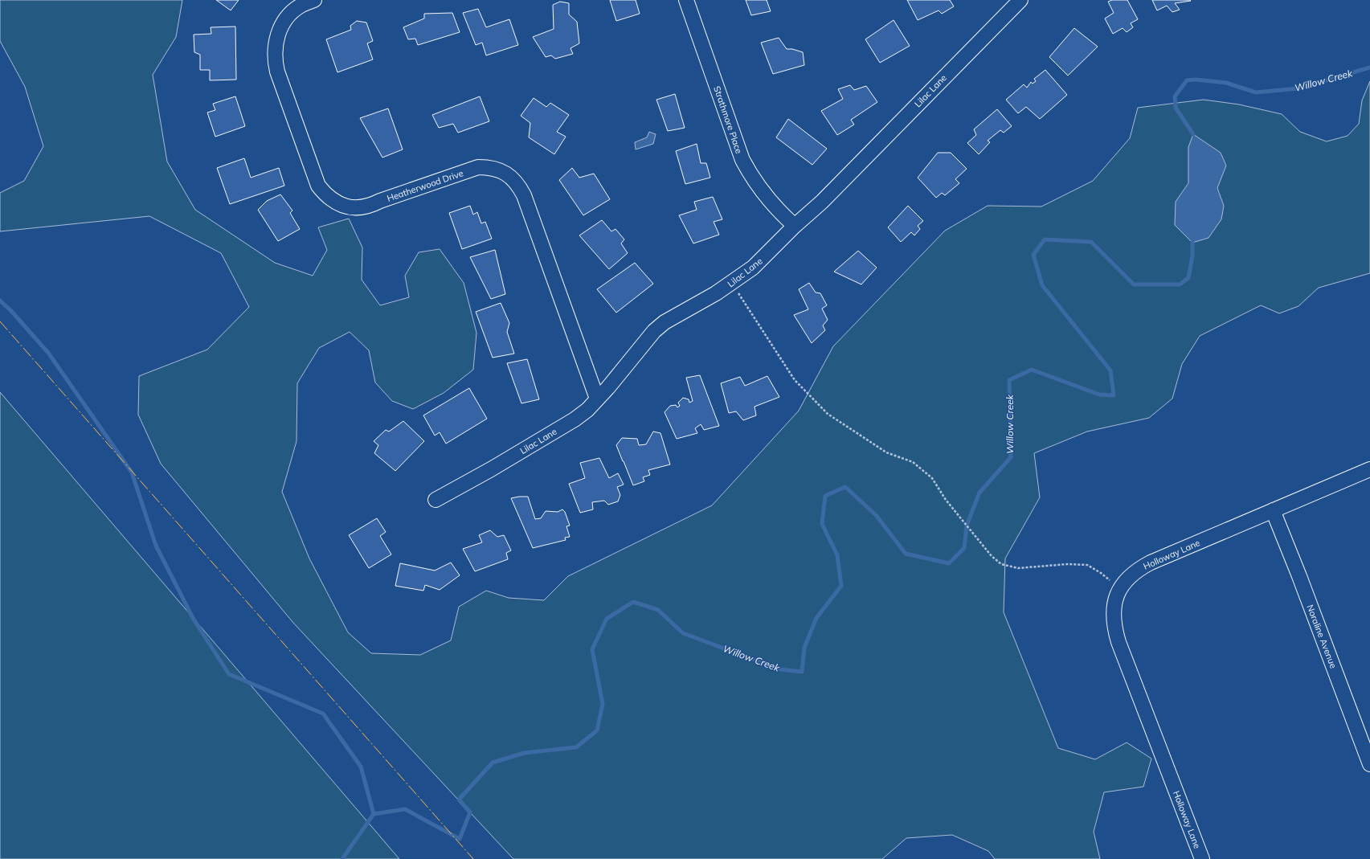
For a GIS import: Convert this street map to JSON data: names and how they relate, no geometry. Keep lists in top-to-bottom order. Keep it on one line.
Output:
{"streets":{"street":["Lilac Lane","Strathmore Place","Heatherwood Drive","Holloway Lane","Noraline Avenue"]},"crossings":[["Lilac Lane","Strathmore Place"],["Lilac Lane","Heatherwood Drive"],["Holloway Lane","Noraline Avenue"]],"water":["Willow Creek"]}
